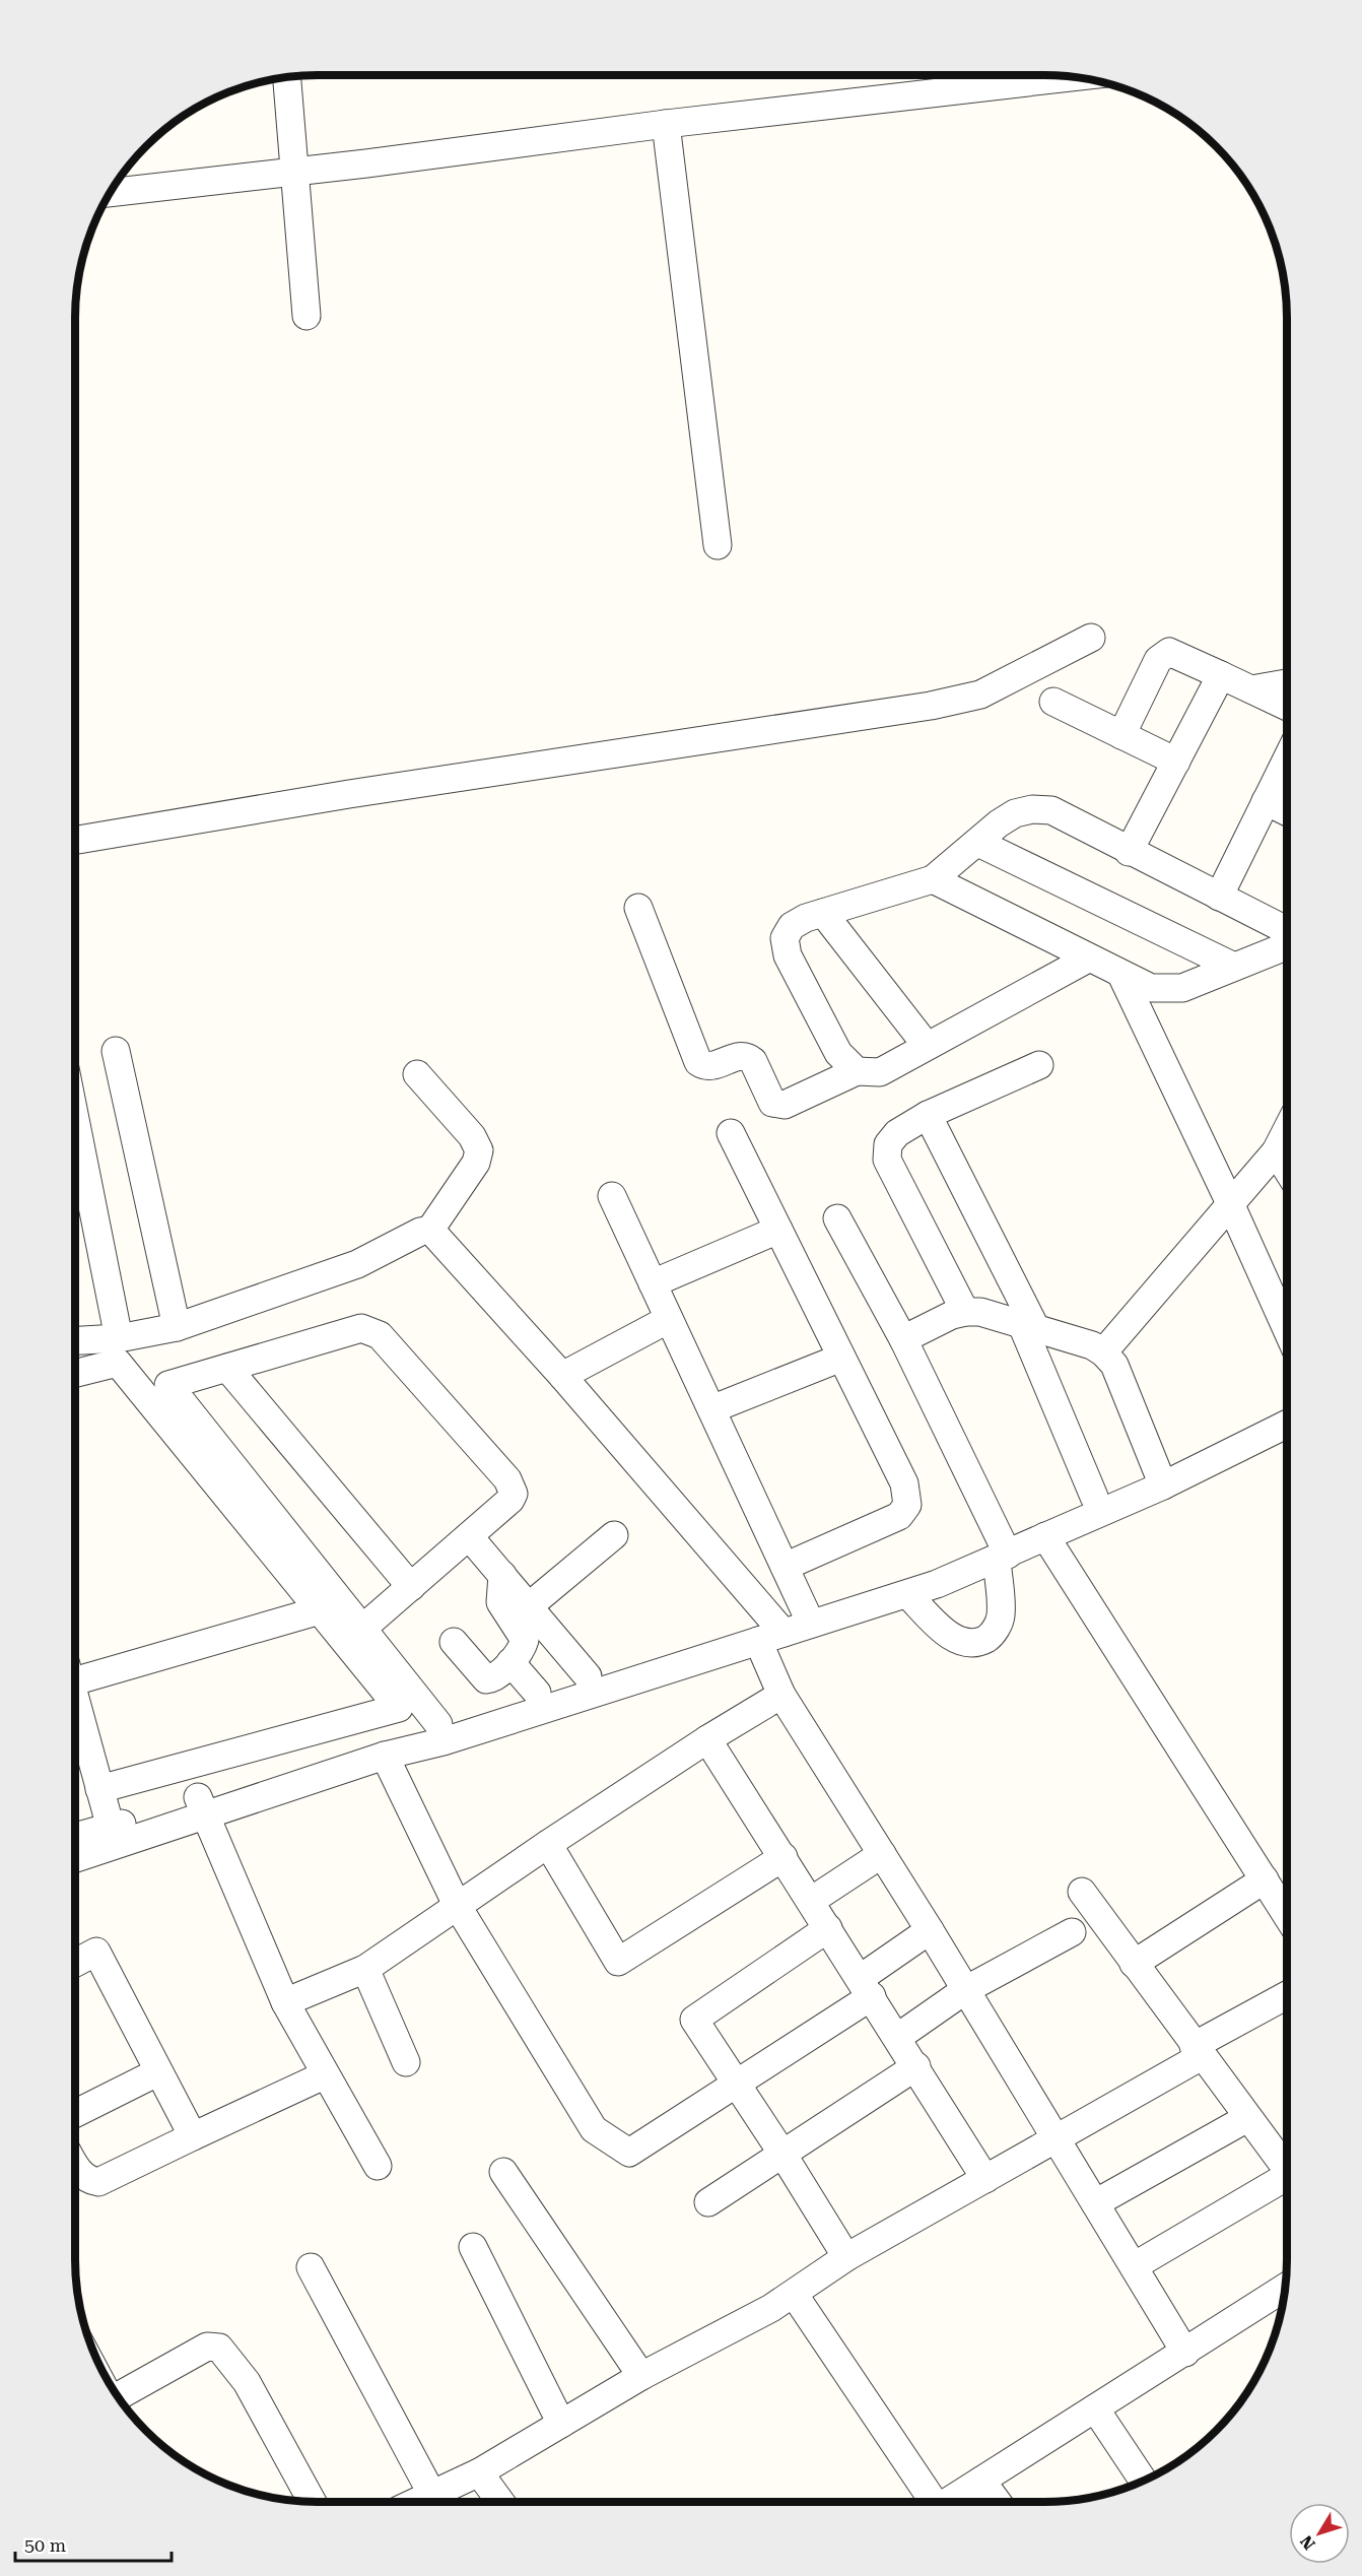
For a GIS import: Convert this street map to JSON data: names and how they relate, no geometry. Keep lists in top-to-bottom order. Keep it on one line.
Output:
{"scale_bar":"50 m","north":"bottom left"}
